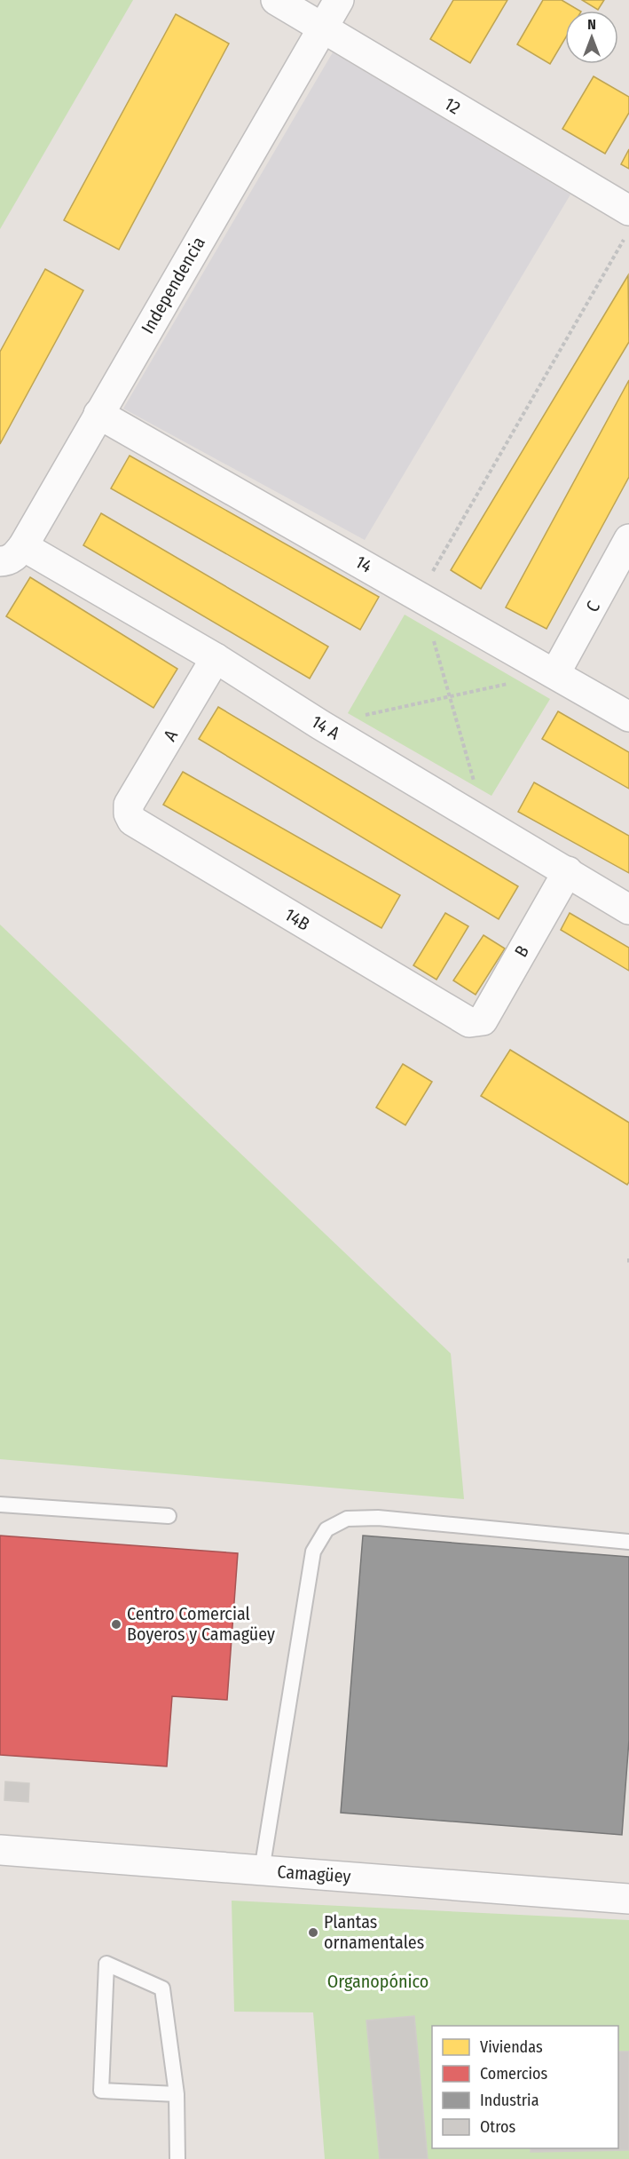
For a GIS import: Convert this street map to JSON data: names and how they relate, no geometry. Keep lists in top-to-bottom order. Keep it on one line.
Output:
{"streets":{"street":["12","Independencia","14","C","14 A","A","14B","B","Camagüey"]},"crossings":[["12","Independencia"],["Independencia","14"],["Independencia","14 A"],["14","C"],["14 A","A"],["14 A","B"],["A","14B"],["14B","B"]],"parks":["Organopónico"],"places":["Centro Comercial Boyeros y Camagüey","Plantas ornamentales"],"legend":["Viviendas","Comercios","Industria","Otros"],"north":"top"}
